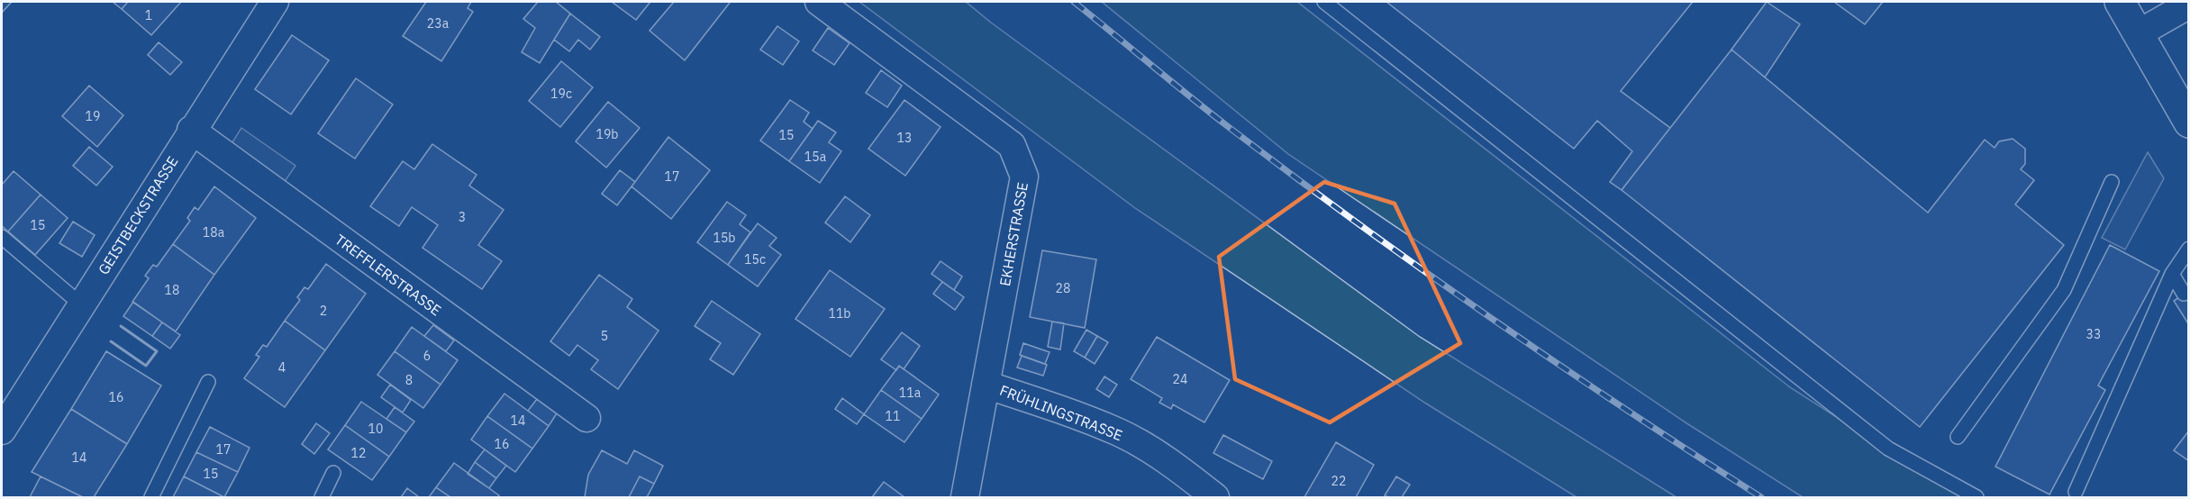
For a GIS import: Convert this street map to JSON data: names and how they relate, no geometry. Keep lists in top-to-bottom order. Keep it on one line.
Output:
{"streets":{"street":["GEISTBECKSTRASSE","EKHERSTRASSE","TREFFLERSTRASSE","FRÜHLINGSTRASSE"]},"crossings":[["GEISTBECKSTRASSE","TREFFLERSTRASSE"],["EKHERSTRASSE","FRÜHLINGSTRASSE"]],"house_numbers":["1","23a","19c","19","19b","15","13","15a","17","3","15","18a","15b","15c","28","18","2","11b","33","5","6","4","24","8","11a","16","11","14","10","16","17","12","14","15","22"]}
